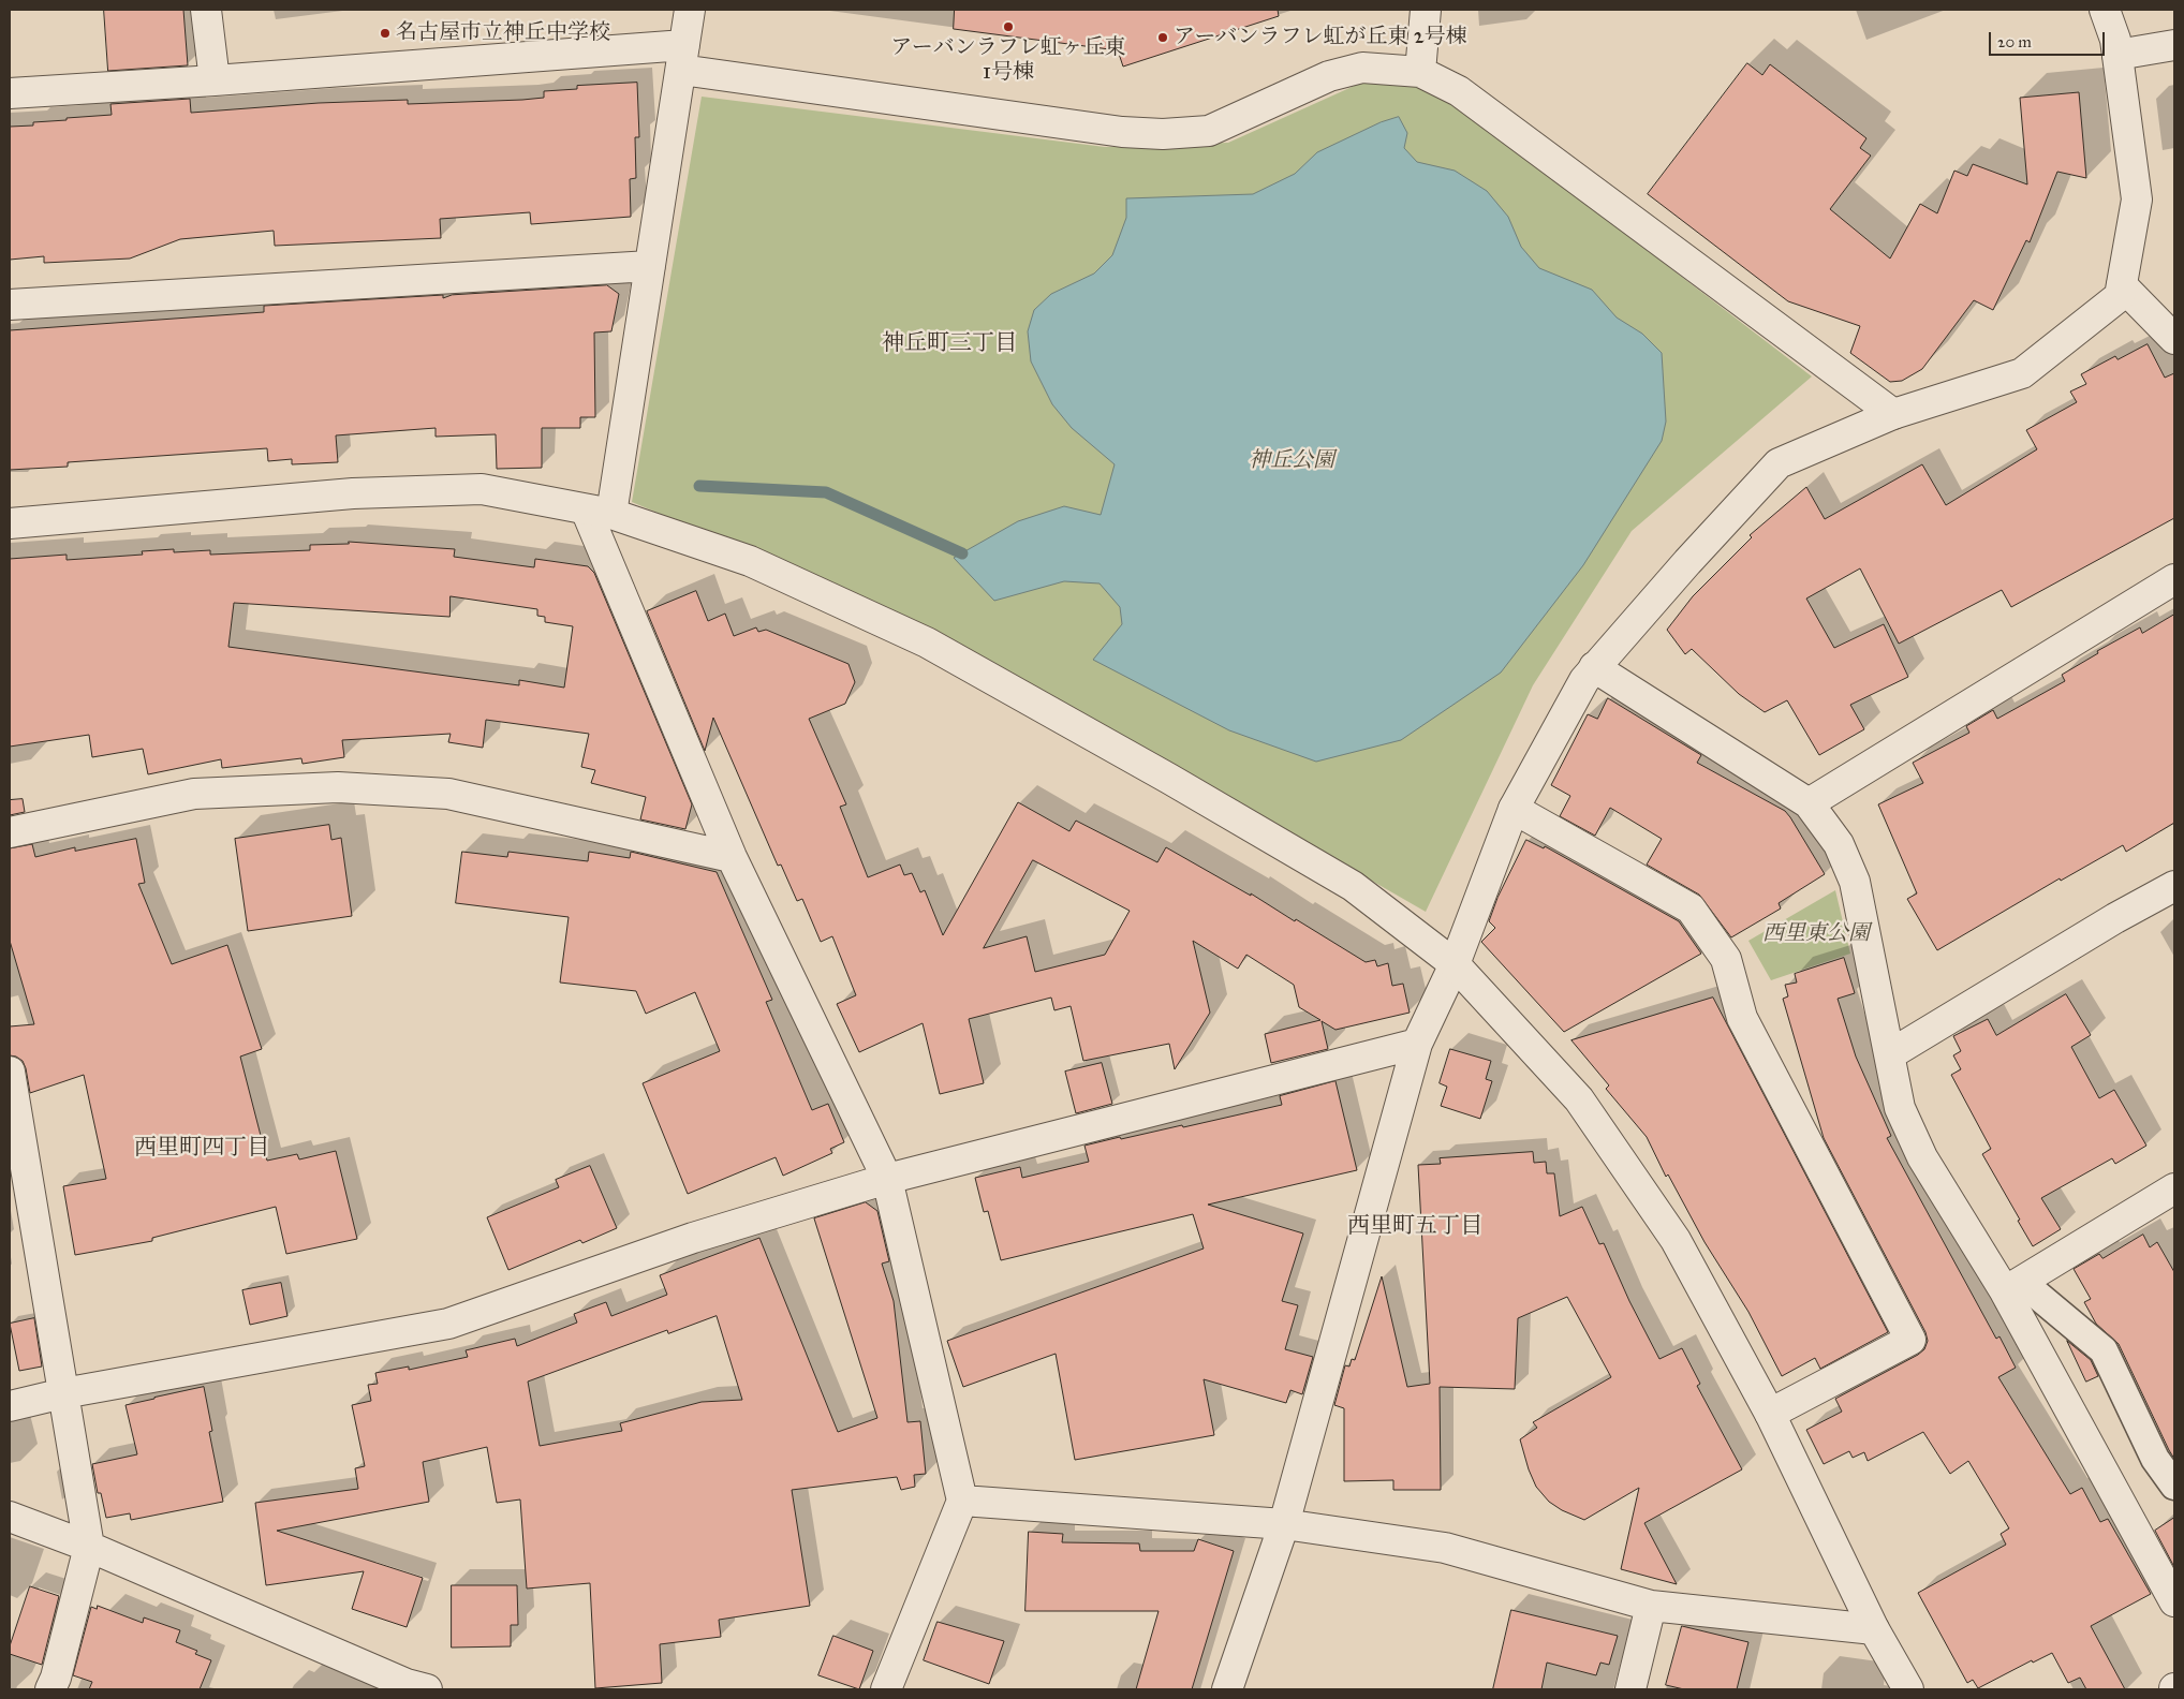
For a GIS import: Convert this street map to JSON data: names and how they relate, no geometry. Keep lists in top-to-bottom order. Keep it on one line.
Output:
{"districts":["神丘町三丁目","西里町四丁目","西里町五丁目"],"parks":["神丘公園","西里東公園"],"places":["アーバンラフレ虹ヶ丘東 1号棟","名古屋市立神丘中学校","アーバンラフレ虹が丘東 2号棟"],"scale_bar":"20 m"}
